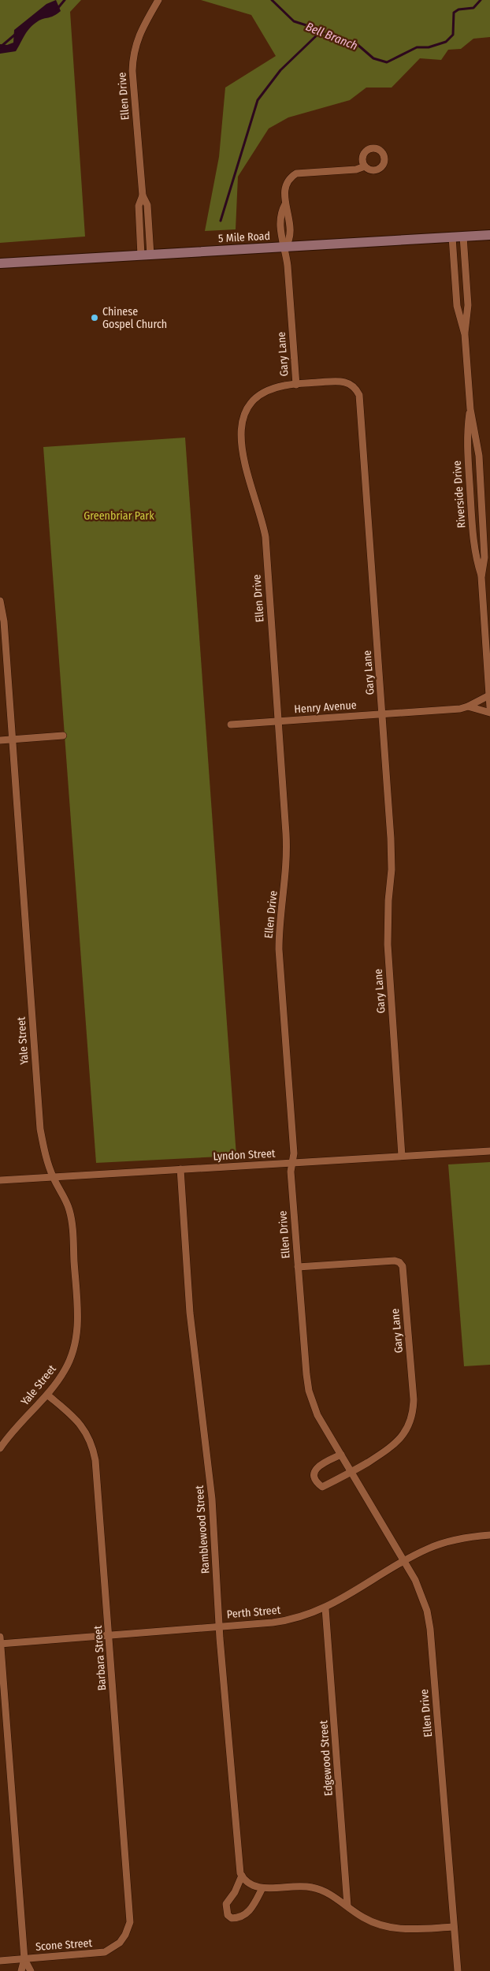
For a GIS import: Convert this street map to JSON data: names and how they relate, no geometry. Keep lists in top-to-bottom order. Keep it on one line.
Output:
{"streets":{"main road":["5 Mile Road"],"street":["Ellen Drive","Gary Lane","Riverside Drive","Henry Avenue","Yale Street","Lyndon Street","Ramblewood Street","Perth Street","Barbara Street","Edgewood Street","Scone Street"]},"crossings":[["Ellen Drive","5 Mile Road"],["Ellen Drive","Gary Lane"],["Ellen Drive","Henry Avenue"],["Ellen Drive","Lyndon Street"],["Ellen Drive","Perth Street"],["5 Mile Road","Gary Lane"],["5 Mile Road","Riverside Drive"],["Gary Lane","Henry Avenue"],["Gary Lane","Lyndon Street"],["Riverside Drive","Henry Avenue"],["Yale Street","Lyndon Street"],["Yale Street","Barbara Street"],["Lyndon Street","Ramblewood Street"],["Ramblewood Street","Perth Street"],["Perth Street","Barbara Street"],["Perth Street","Edgewood Street"],["Barbara Street","Scone Street"]],"water":["Bell Branch"],"parks":["Greenbriar Park"],"places":["Chinese Gospel Church"]}
